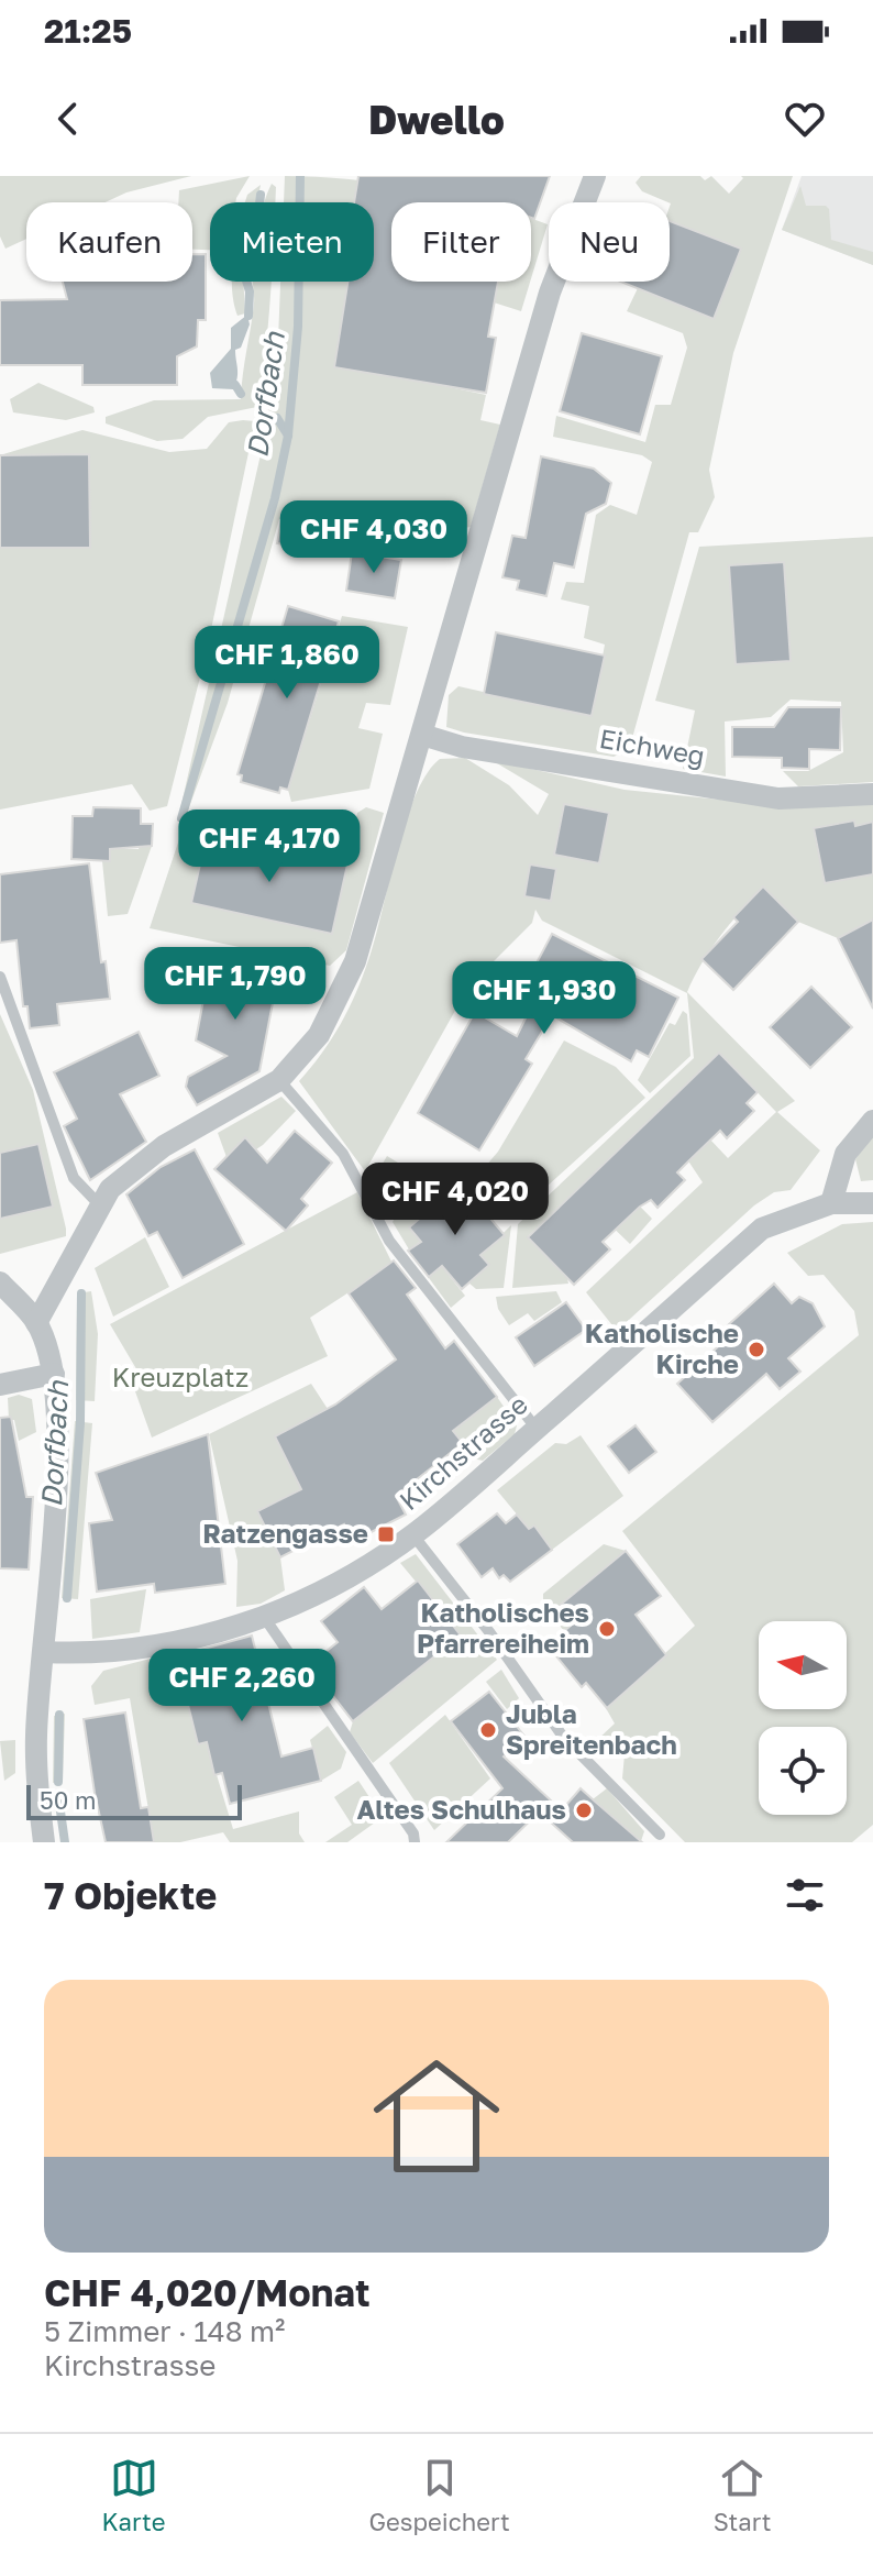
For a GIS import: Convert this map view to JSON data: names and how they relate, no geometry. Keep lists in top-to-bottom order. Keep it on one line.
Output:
{"streets":{"street":["Eichweg","Kirchstrasse"]},"water":["Dorfbach"],"parks":["Kreuzplatz"],"places":{"other":["Katholische Kirche","Katholisches Pfarrereiheim","Jubla Spreitenbach","Altes Schulhaus"],"transit":["Ratzengasse"]},"scale_bar":"50 m","north":"left","page":{"status":"21:25","header":"Dwello","chip":["Kaufen","Mieten","Filter","Neu"],"price":["CHF 4,030","CHF 1,860","CHF 4,170","CHF 1,790","CHF 1,930","CHF 4,020","CHF 2,260"],"scale":"50 m","heading":"7 Objekte","list":[{"name":"CHF 4,020/Monat","note":"5 Zimmer · 148 m² · Kirchstrasse"}],"tabs":["Karte","Gespeichert","Start"]}}
